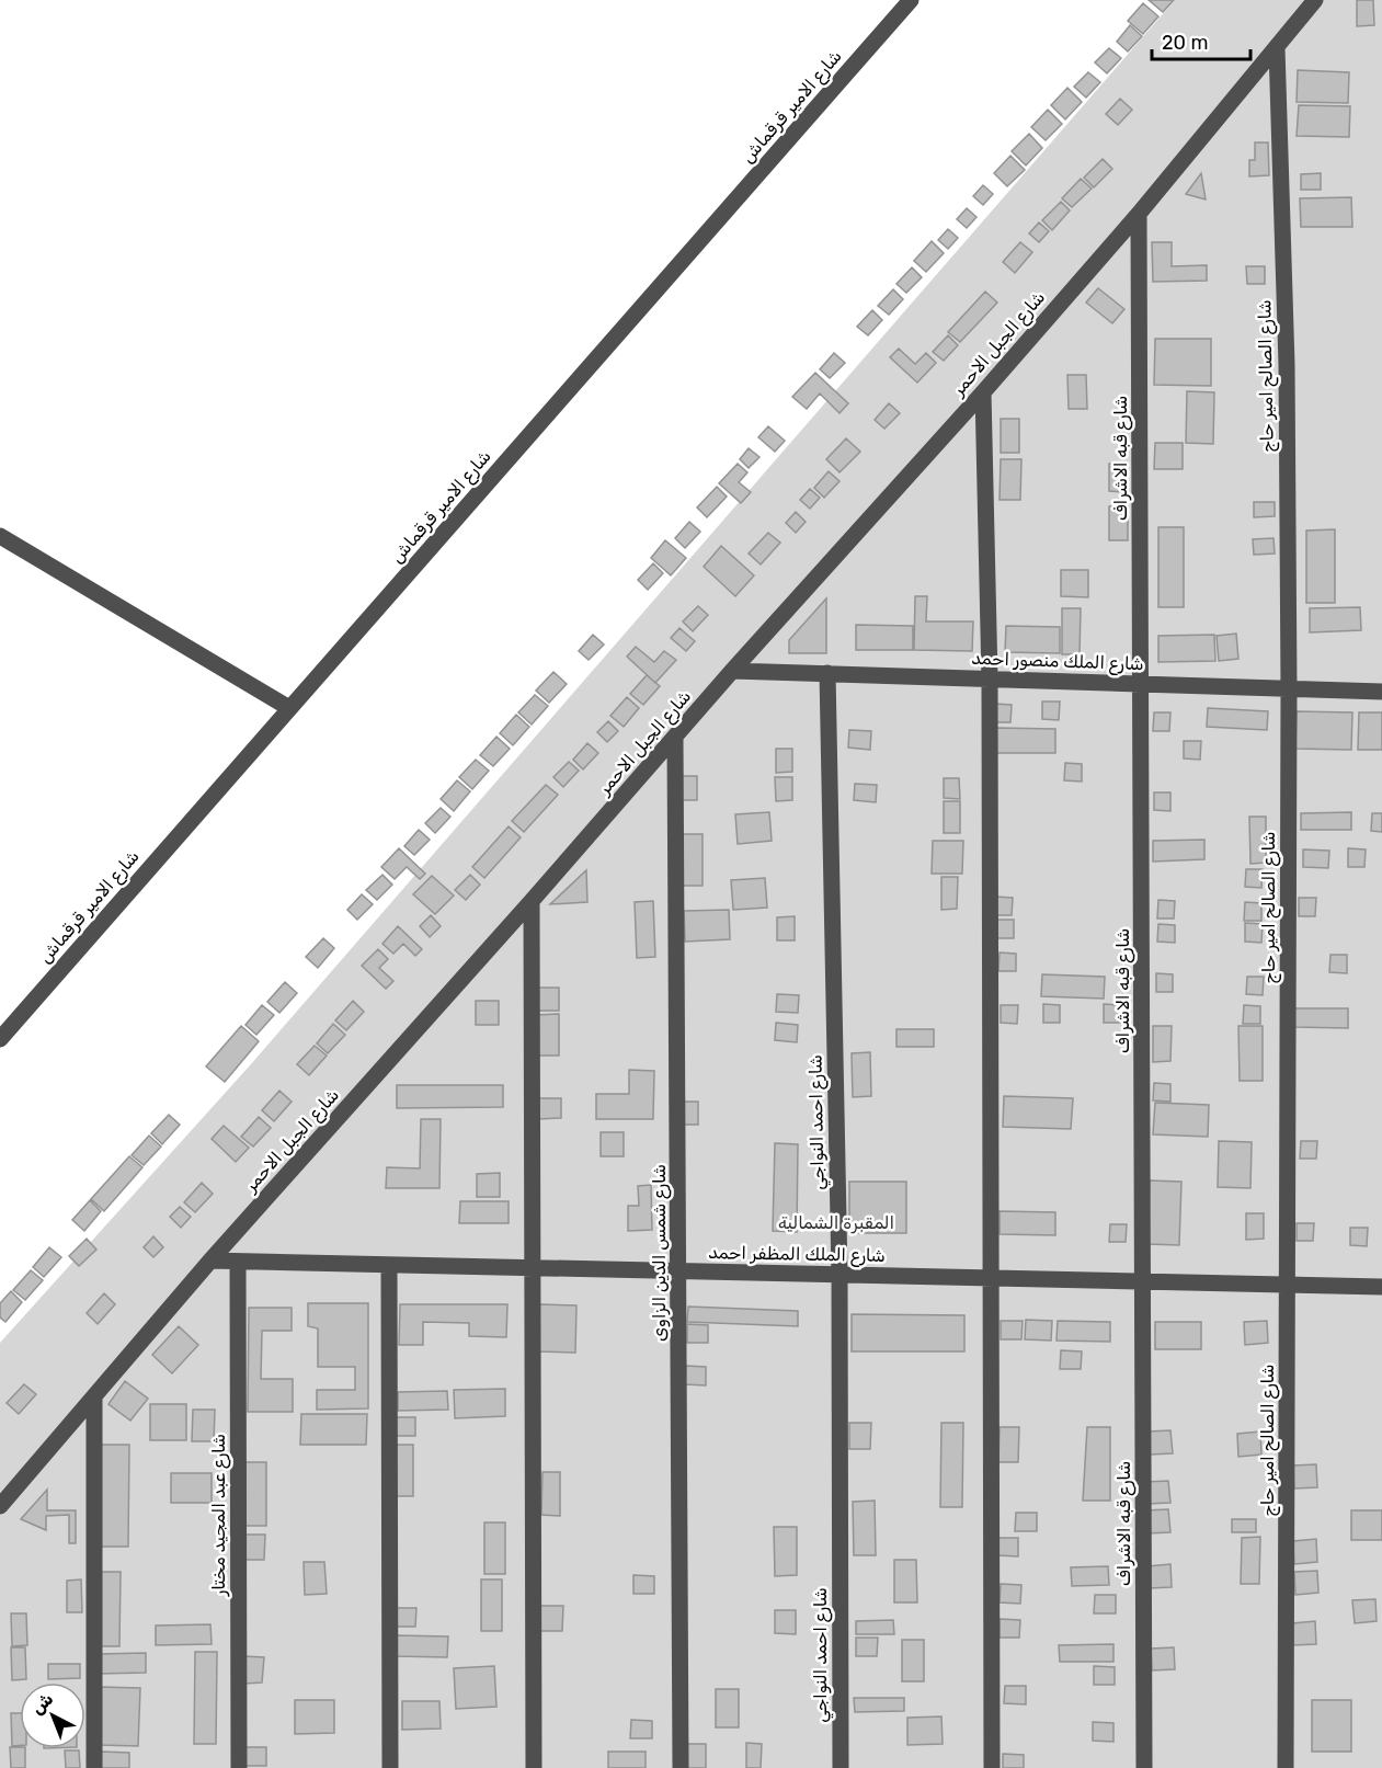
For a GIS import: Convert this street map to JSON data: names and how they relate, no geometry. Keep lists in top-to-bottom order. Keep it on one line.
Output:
{"streets":{"street":["شارع الامير قرقماش","شارع الجبل الاحمر","شارع الصالح امير حاج","شارع قبه الاشراف","شارع الملك منصور احمد","شارع احمد النواجي","شارع شمس الدين الزاوى","شارع الملك المظفر احمد","شارع عبد المجيد مختار"]},"crossings":[["شارع الجبل الاحمر","شارع الصالح امير حاج"],["شارع الجبل الاحمر","شارع قبه الاشراف"],["شارع الجبل الاحمر","شارع الملك منصور احمد"],["شارع الجبل الاحمر","شارع شمس الدين الزاوى"],["شارع الجبل الاحمر","شارع الملك المظفر احمد"],["شارع الصالح امير حاج","شارع الملك منصور احمد"],["شارع الصالح امير حاج","شارع الملك المظفر احمد"],["شارع قبه الاشراف","شارع الملك منصور احمد"],["شارع قبه الاشراف","شارع الملك المظفر احمد"],["شارع الملك منصور احمد","شارع احمد النواجي"],["شارع احمد النواجي","شارع الملك المظفر احمد"],["شارع شمس الدين الزاوى","شارع الملك المظفر احمد"],["شارع الملك المظفر احمد","شارع عبد المجيد مختار"]],"parks":["المقبرة الشمالية"],"scale_bar":"20 m","north":"top left"}
